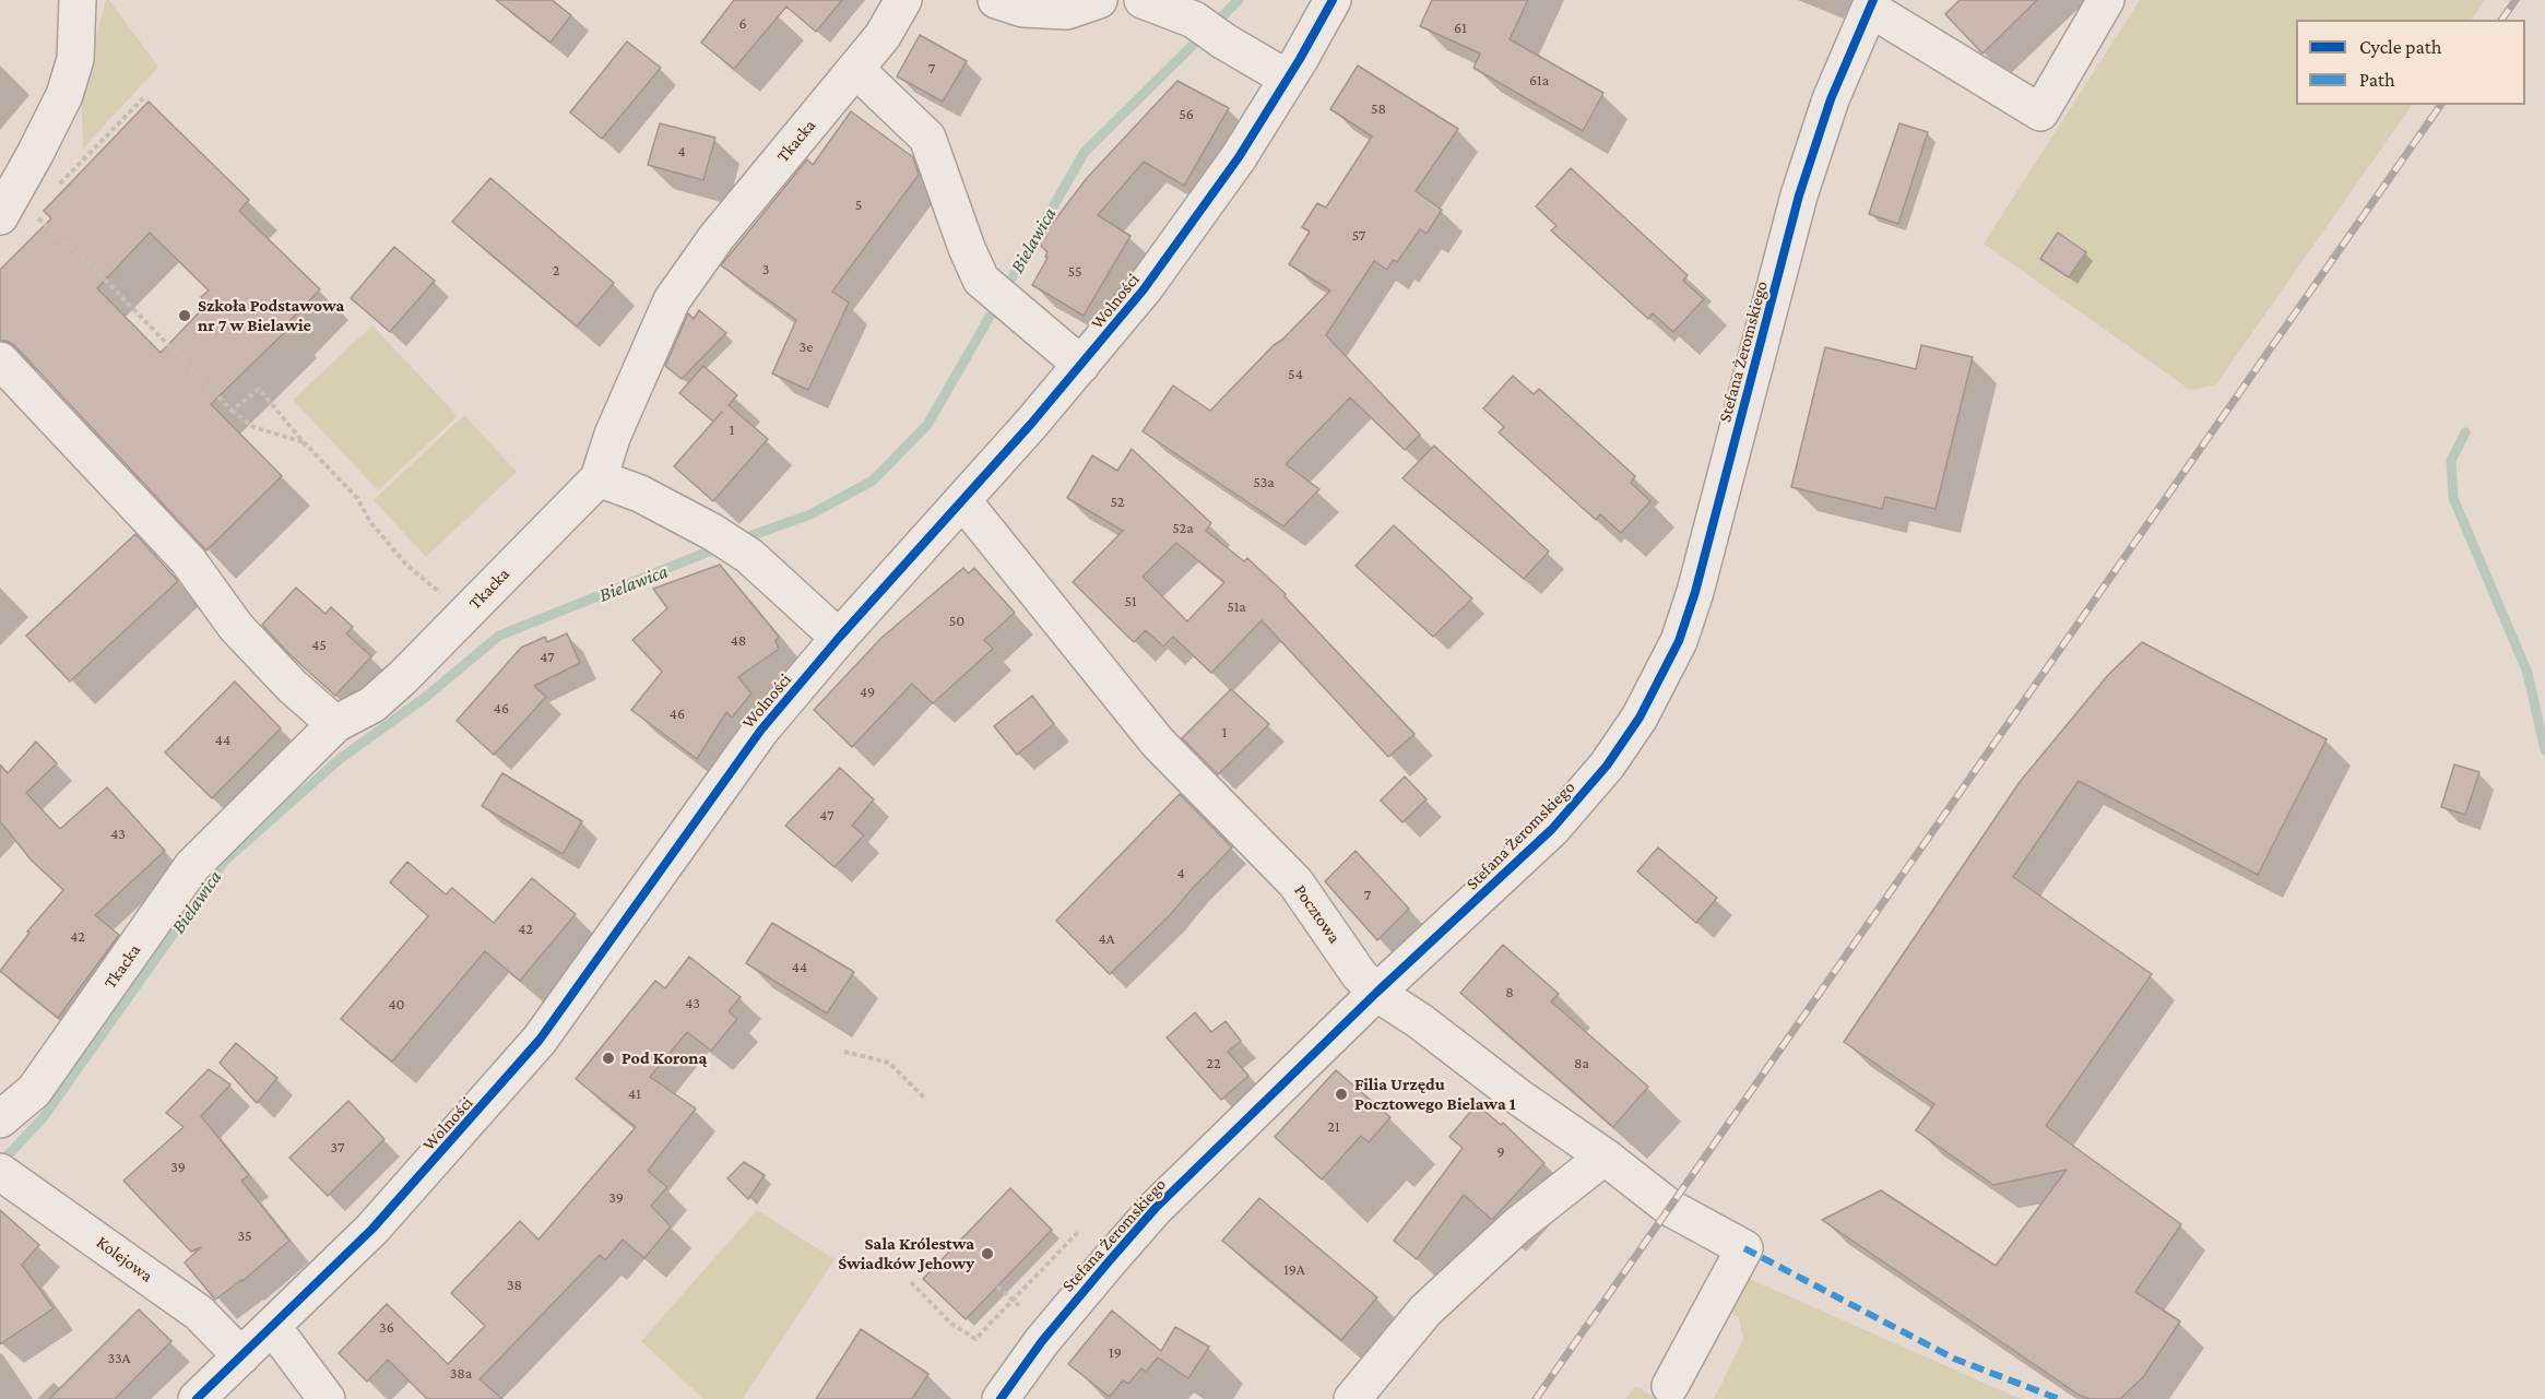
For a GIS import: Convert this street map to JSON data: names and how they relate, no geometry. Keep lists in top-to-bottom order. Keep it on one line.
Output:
{"streets":{"street":["Tkacka","Wolności","Stefana Żeromskiego","Pocztowa","Kolejowa"]},"crossings":[["Wolności","Pocztowa"],["Wolności","Kolejowa"],["Stefana Żeromskiego","Pocztowa"]],"water":["Bielawica"],"places":["Szkoła Podstawowa nr 7 w Bielawie","Pod Koroną","Filia Urzędu Pocztowego Bielawa 1","Sala Królestwa Świadków Jehowy"],"house_numbers":["6","61","7","61a","58","56","4","5","57","3","2","55","3e","54","1","53a","52","52a","51","51a","50","48","45","47","49","46","46","1","44","47","43","4","7","42","42","4A","44","8","43","40","22","8a","41","21","37","9","39","39","35","19A","38","36","19","33A","38a"],"legend":["Cycle path","Path"]}
